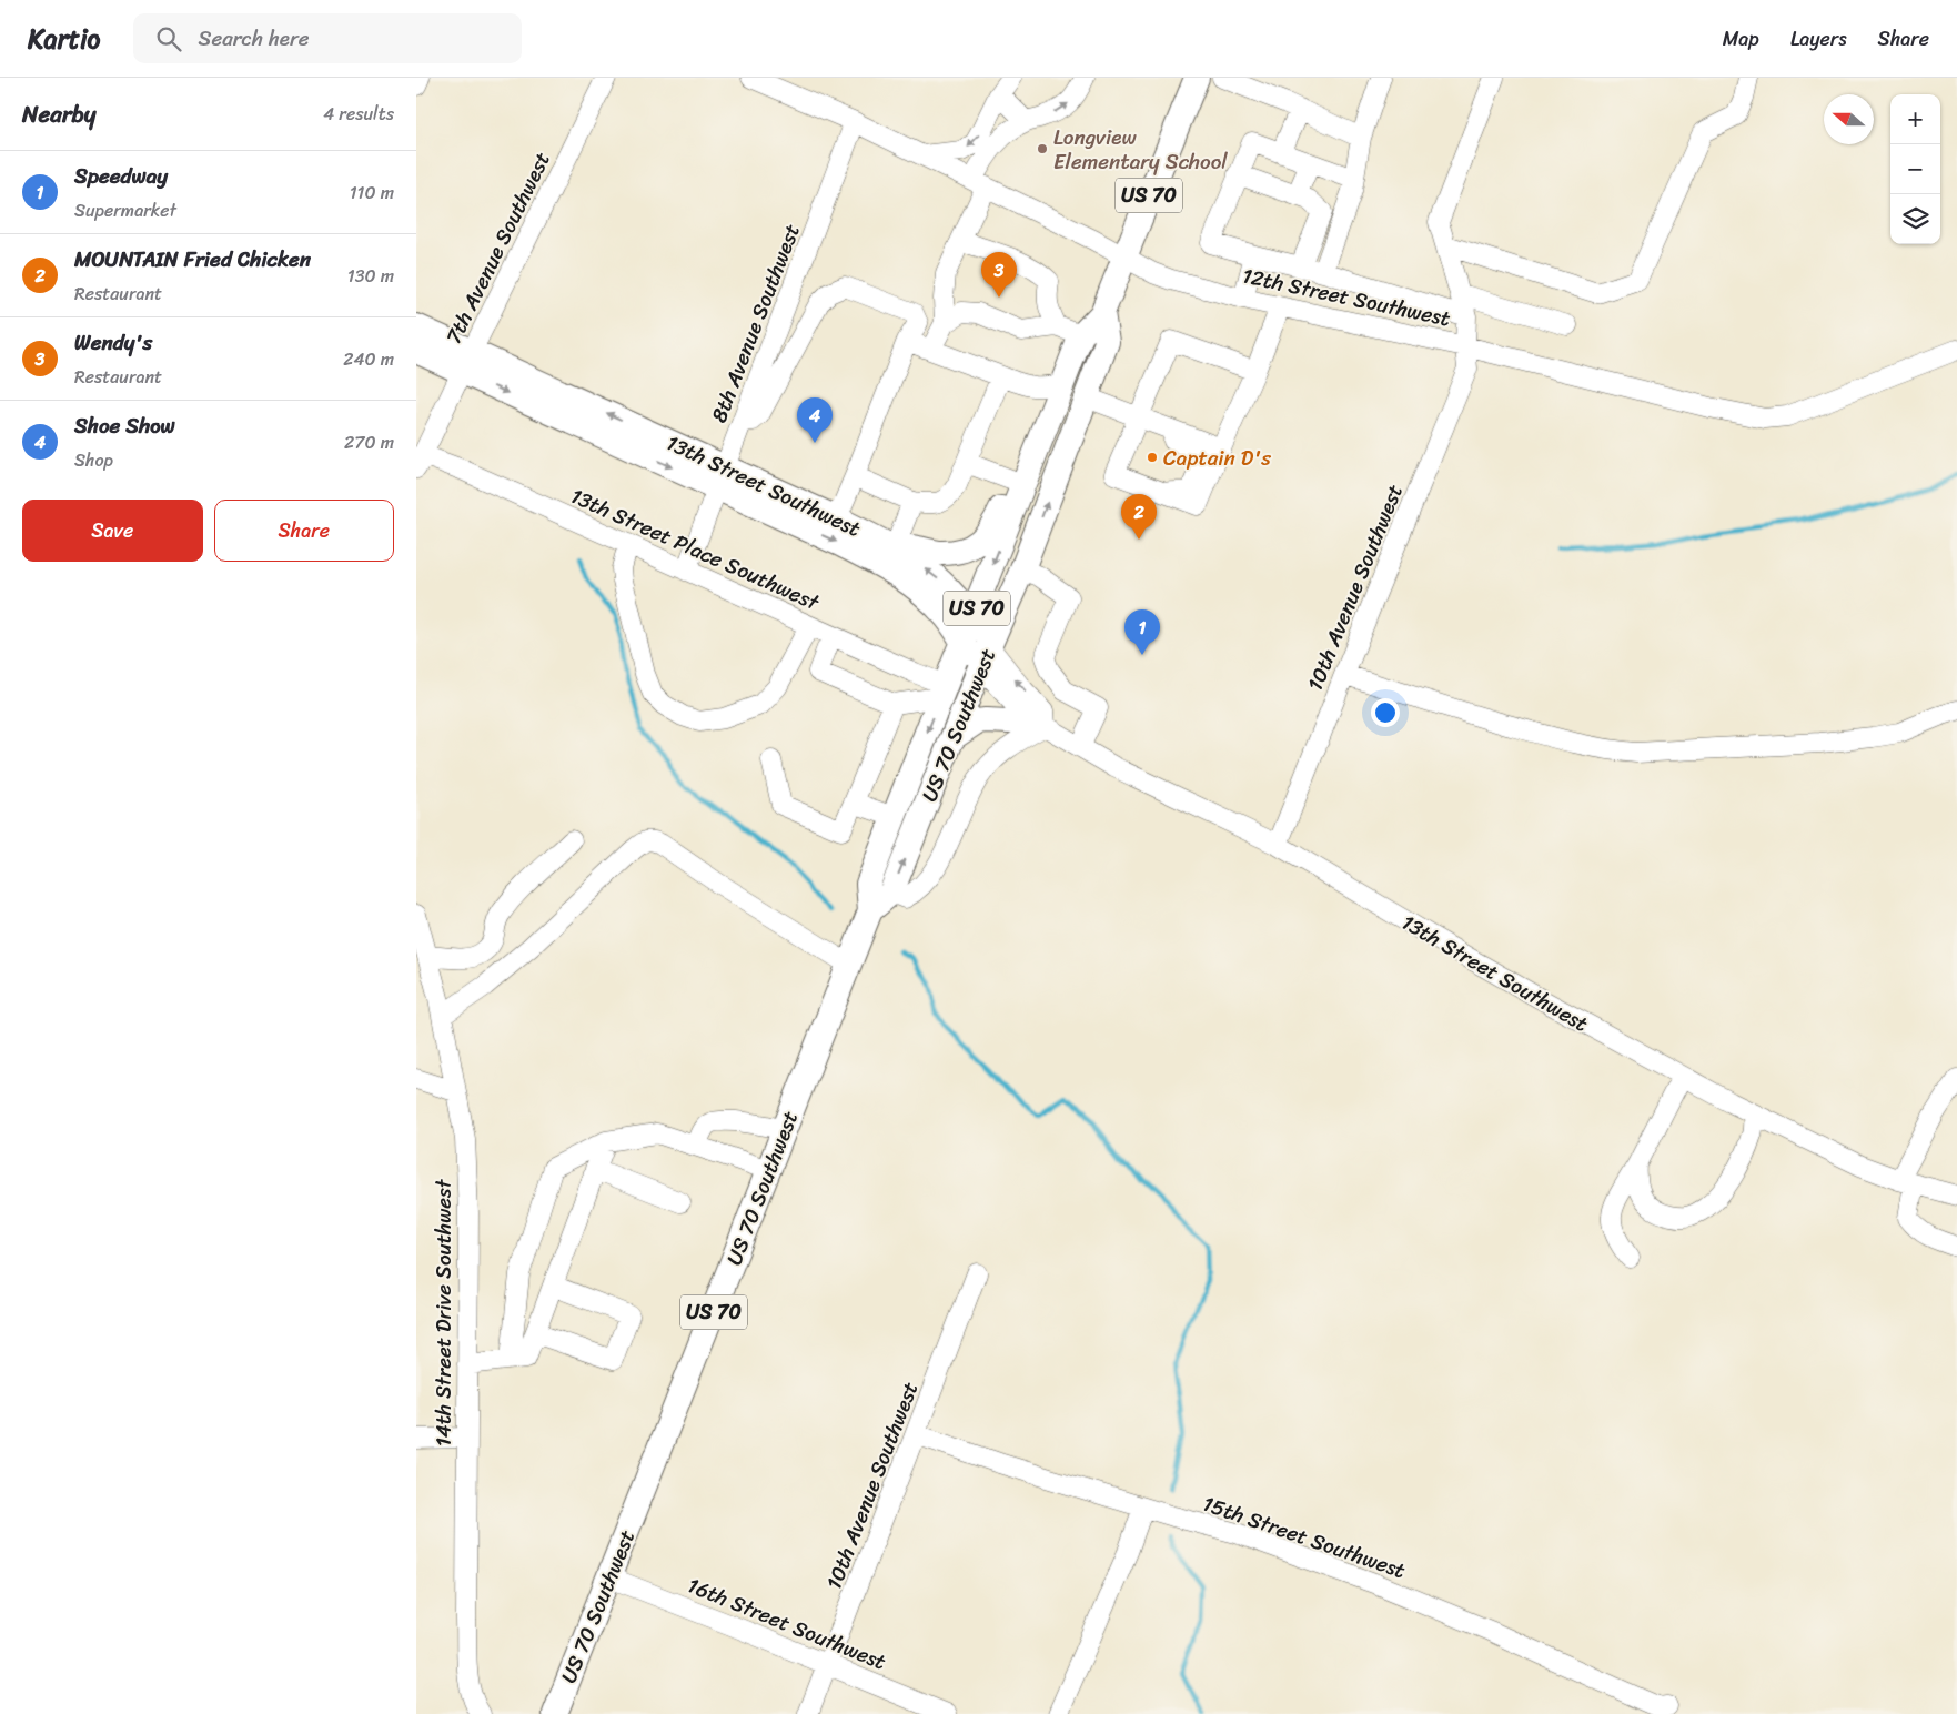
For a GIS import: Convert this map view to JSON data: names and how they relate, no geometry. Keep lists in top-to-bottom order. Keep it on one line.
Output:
{"streets":{"main road":["US 70","13th Street Southwest","US 70 Southwest"],"street":["7th Avenue Southwest","12th Street Southwest","8th Avenue Southwest","13th Street Place Southwest","10th Avenue Southwest","14th Street Drive Southwest","15th Street Southwest","16th Street Southwest"]},"crossings":[["7th Avenue Southwest","13th Street Southwest"],["7th Avenue Southwest","13th Street Place Southwest"],["12th Street Southwest","8th Avenue Southwest"],["12th Street Southwest","10th Avenue Southwest"],["12th Street Southwest","US 70 Southwest"],["8th Avenue Southwest","13th Street Southwest"],["8th Avenue Southwest","13th Street Place Southwest"],["13th Street Southwest","10th Avenue Southwest"],["13th Street Southwest","US 70 Southwest"],["13th Street Place Southwest","US 70 Southwest"],["10th Avenue Southwest","15th Street Southwest"],["10th Avenue Southwest","16th Street Southwest"],["US 70 Southwest","16th Street Southwest"]],"places":["Longview Elementary School","Captain D's"],"north":"left","page":{"header":"Kartio","search":"Search here","nav":["Map","Layers","Share"],"heading":["Nearby","4 results"],"map_buttons":["+","−"],"list":[{"mark":"1","name":"Speedway","note":"Supermarket","value":"110 m"},{"mark":"2","name":"MOUNTAIN Fried Chicken","note":"Restaurant","value":"130 m"},{"mark":"3","name":"Wendy's","note":"Restaurant","value":"240 m"},{"mark":"4","name":"Shoe Show","note":"Shop","value":"270 m"}],"pins":["3","4","2","1"],"buttons":["Save","Share"]}}
